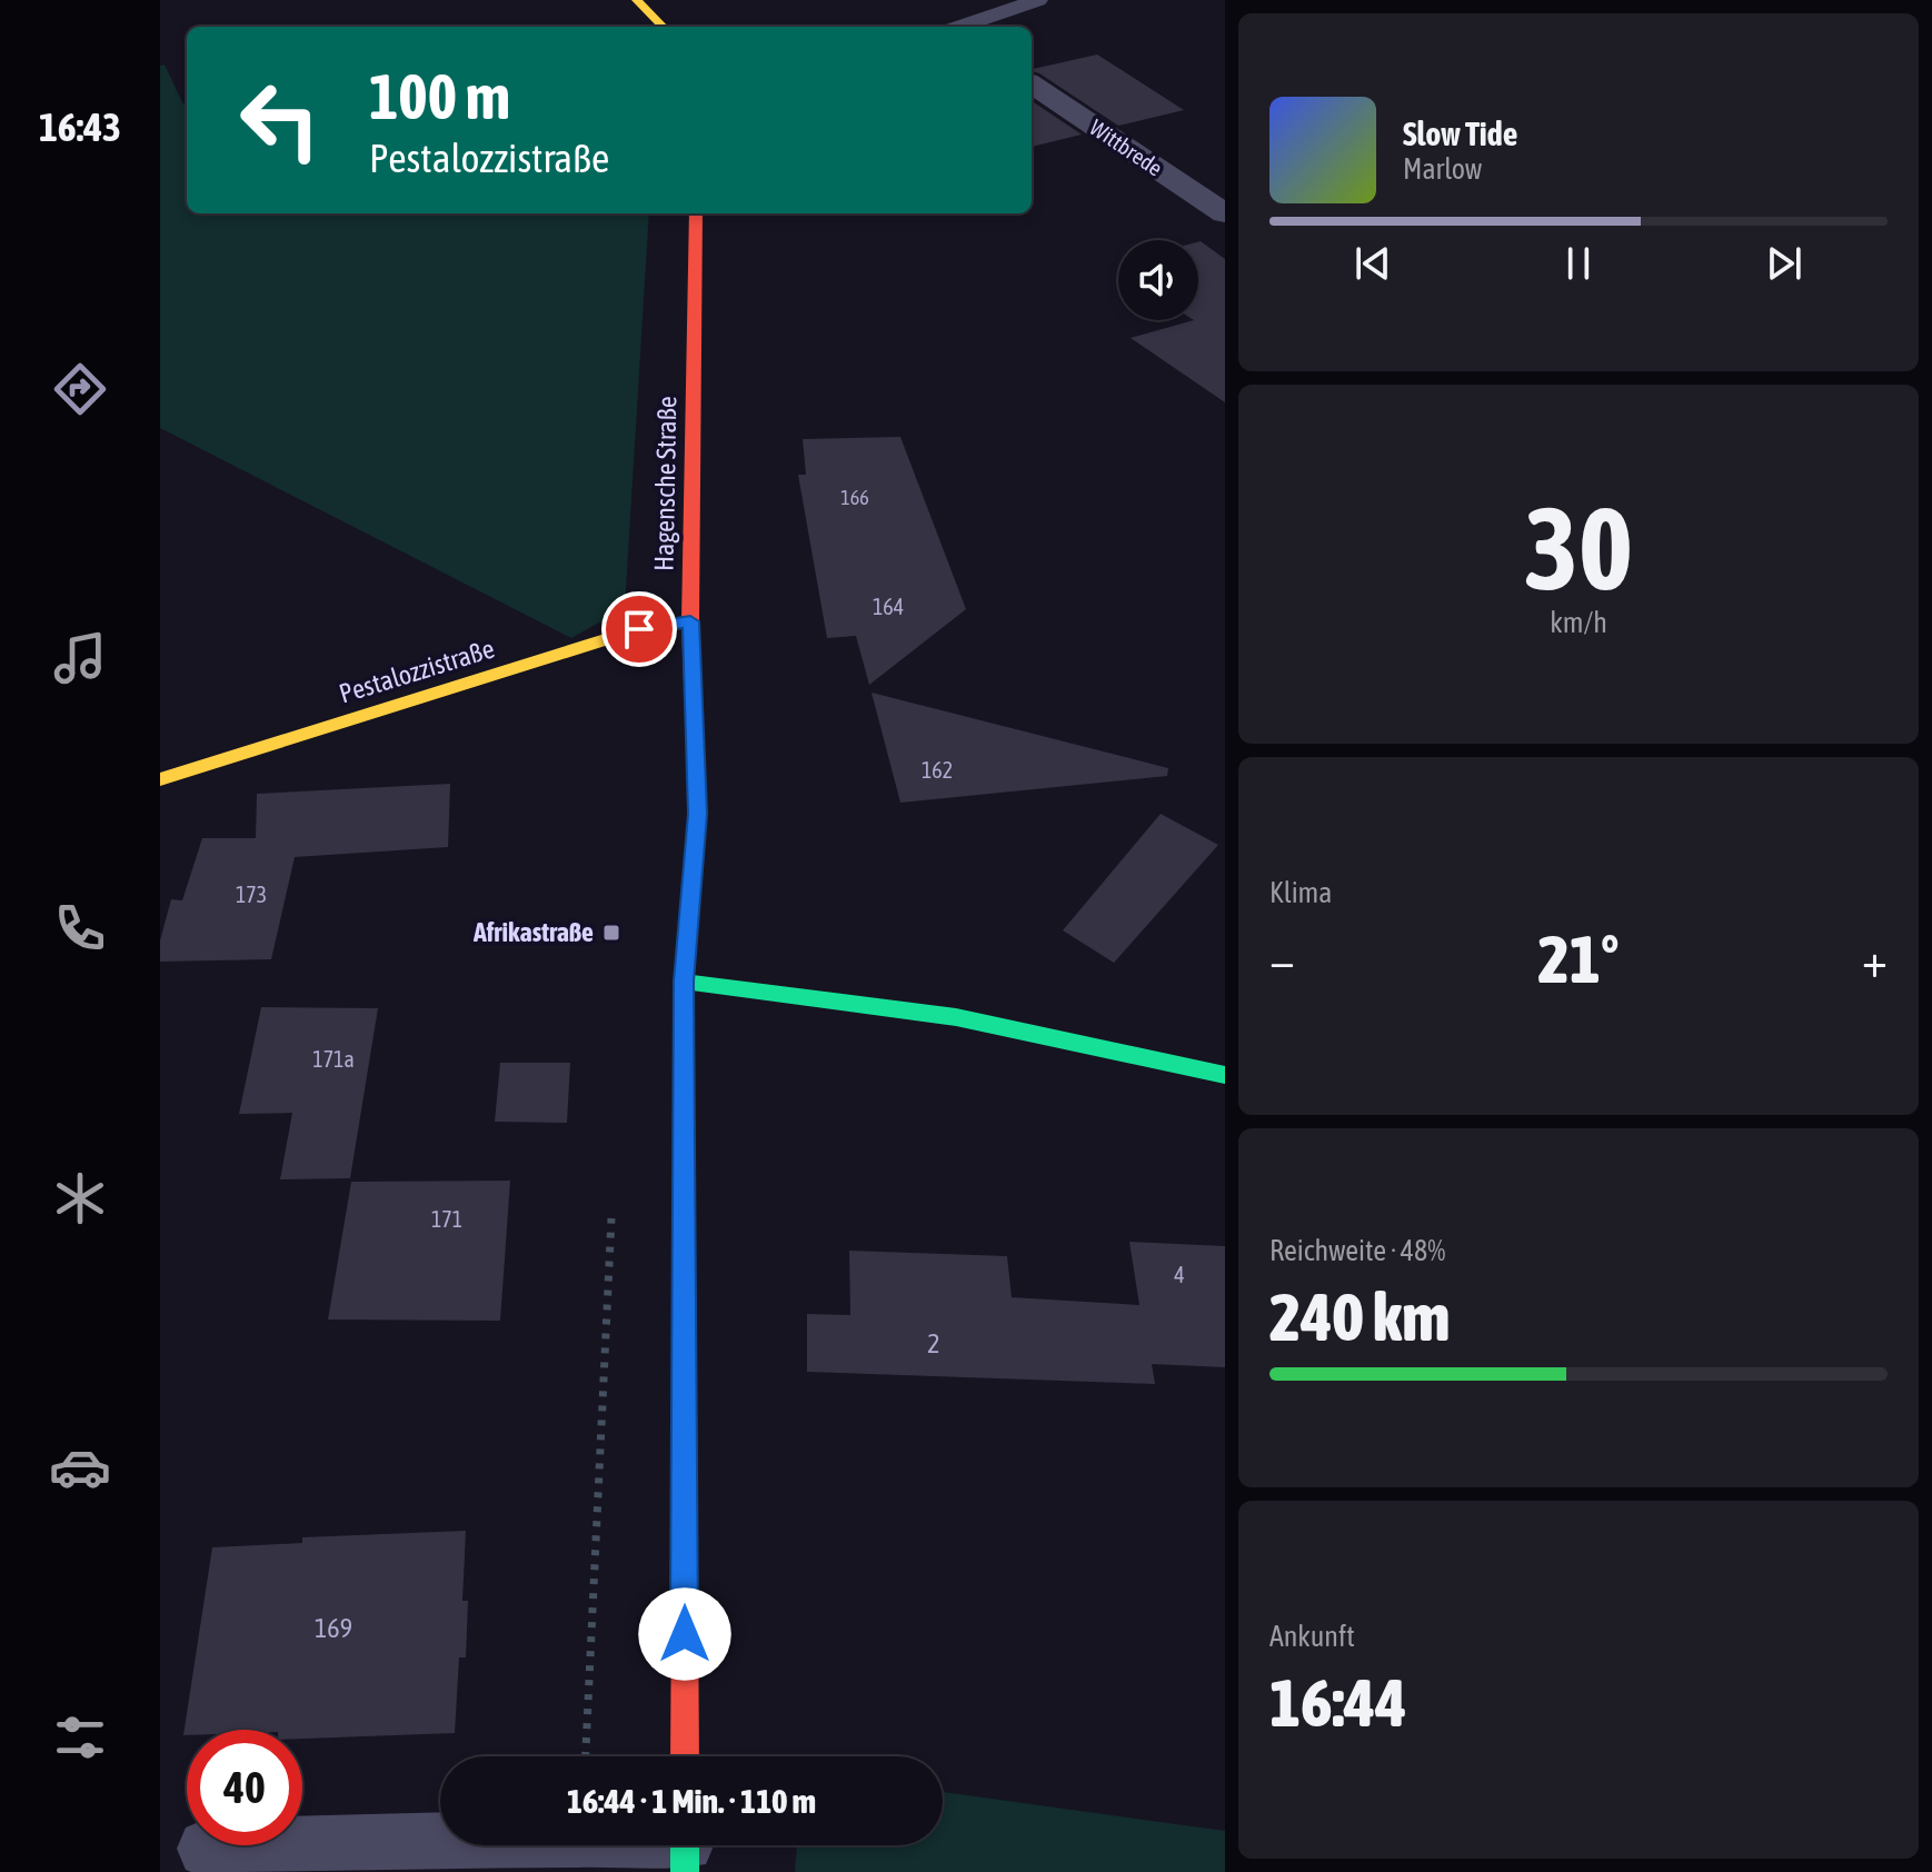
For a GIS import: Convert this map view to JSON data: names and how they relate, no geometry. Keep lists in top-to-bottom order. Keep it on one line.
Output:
{"streets":{"street":["Wittbrede","Hagensche Straße","Pestalozzistraße"]},"crossings":[["Hagensche Straße","Pestalozzistraße"]],"places":{"transit":["Afrikastraße"]},"house_numbers":["166","164","162","173","171a","171","4","2","169"],"page":{"tabs":"16:43","turn":["100 m","Pestalozzistraße"],"song":["Slow Tide","Marlow"],"tile":[["30","km/h"],"Klima",["Reichweite · 48%","240 km"],["Ankunft","16:44"]],"heat":["−","21°","+"],"limit":"40","trip":"16:44 · 1 Min. · 110 m"}}
